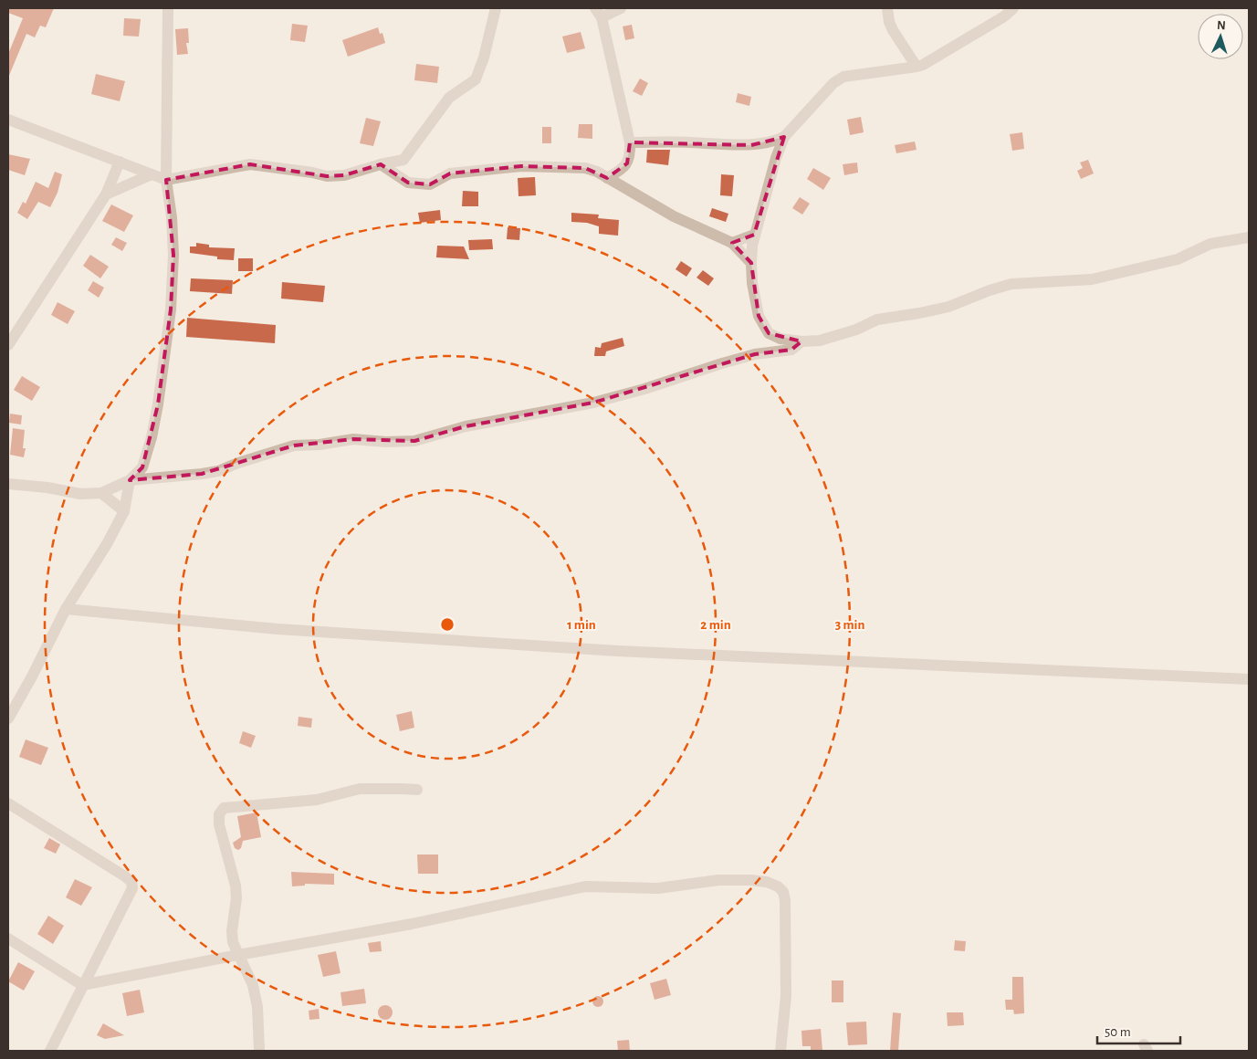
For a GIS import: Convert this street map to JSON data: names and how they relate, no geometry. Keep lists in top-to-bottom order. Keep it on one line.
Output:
{"scale_bar":"50 m","north":"top","rings":["1 min","2 min","3 min"]}
